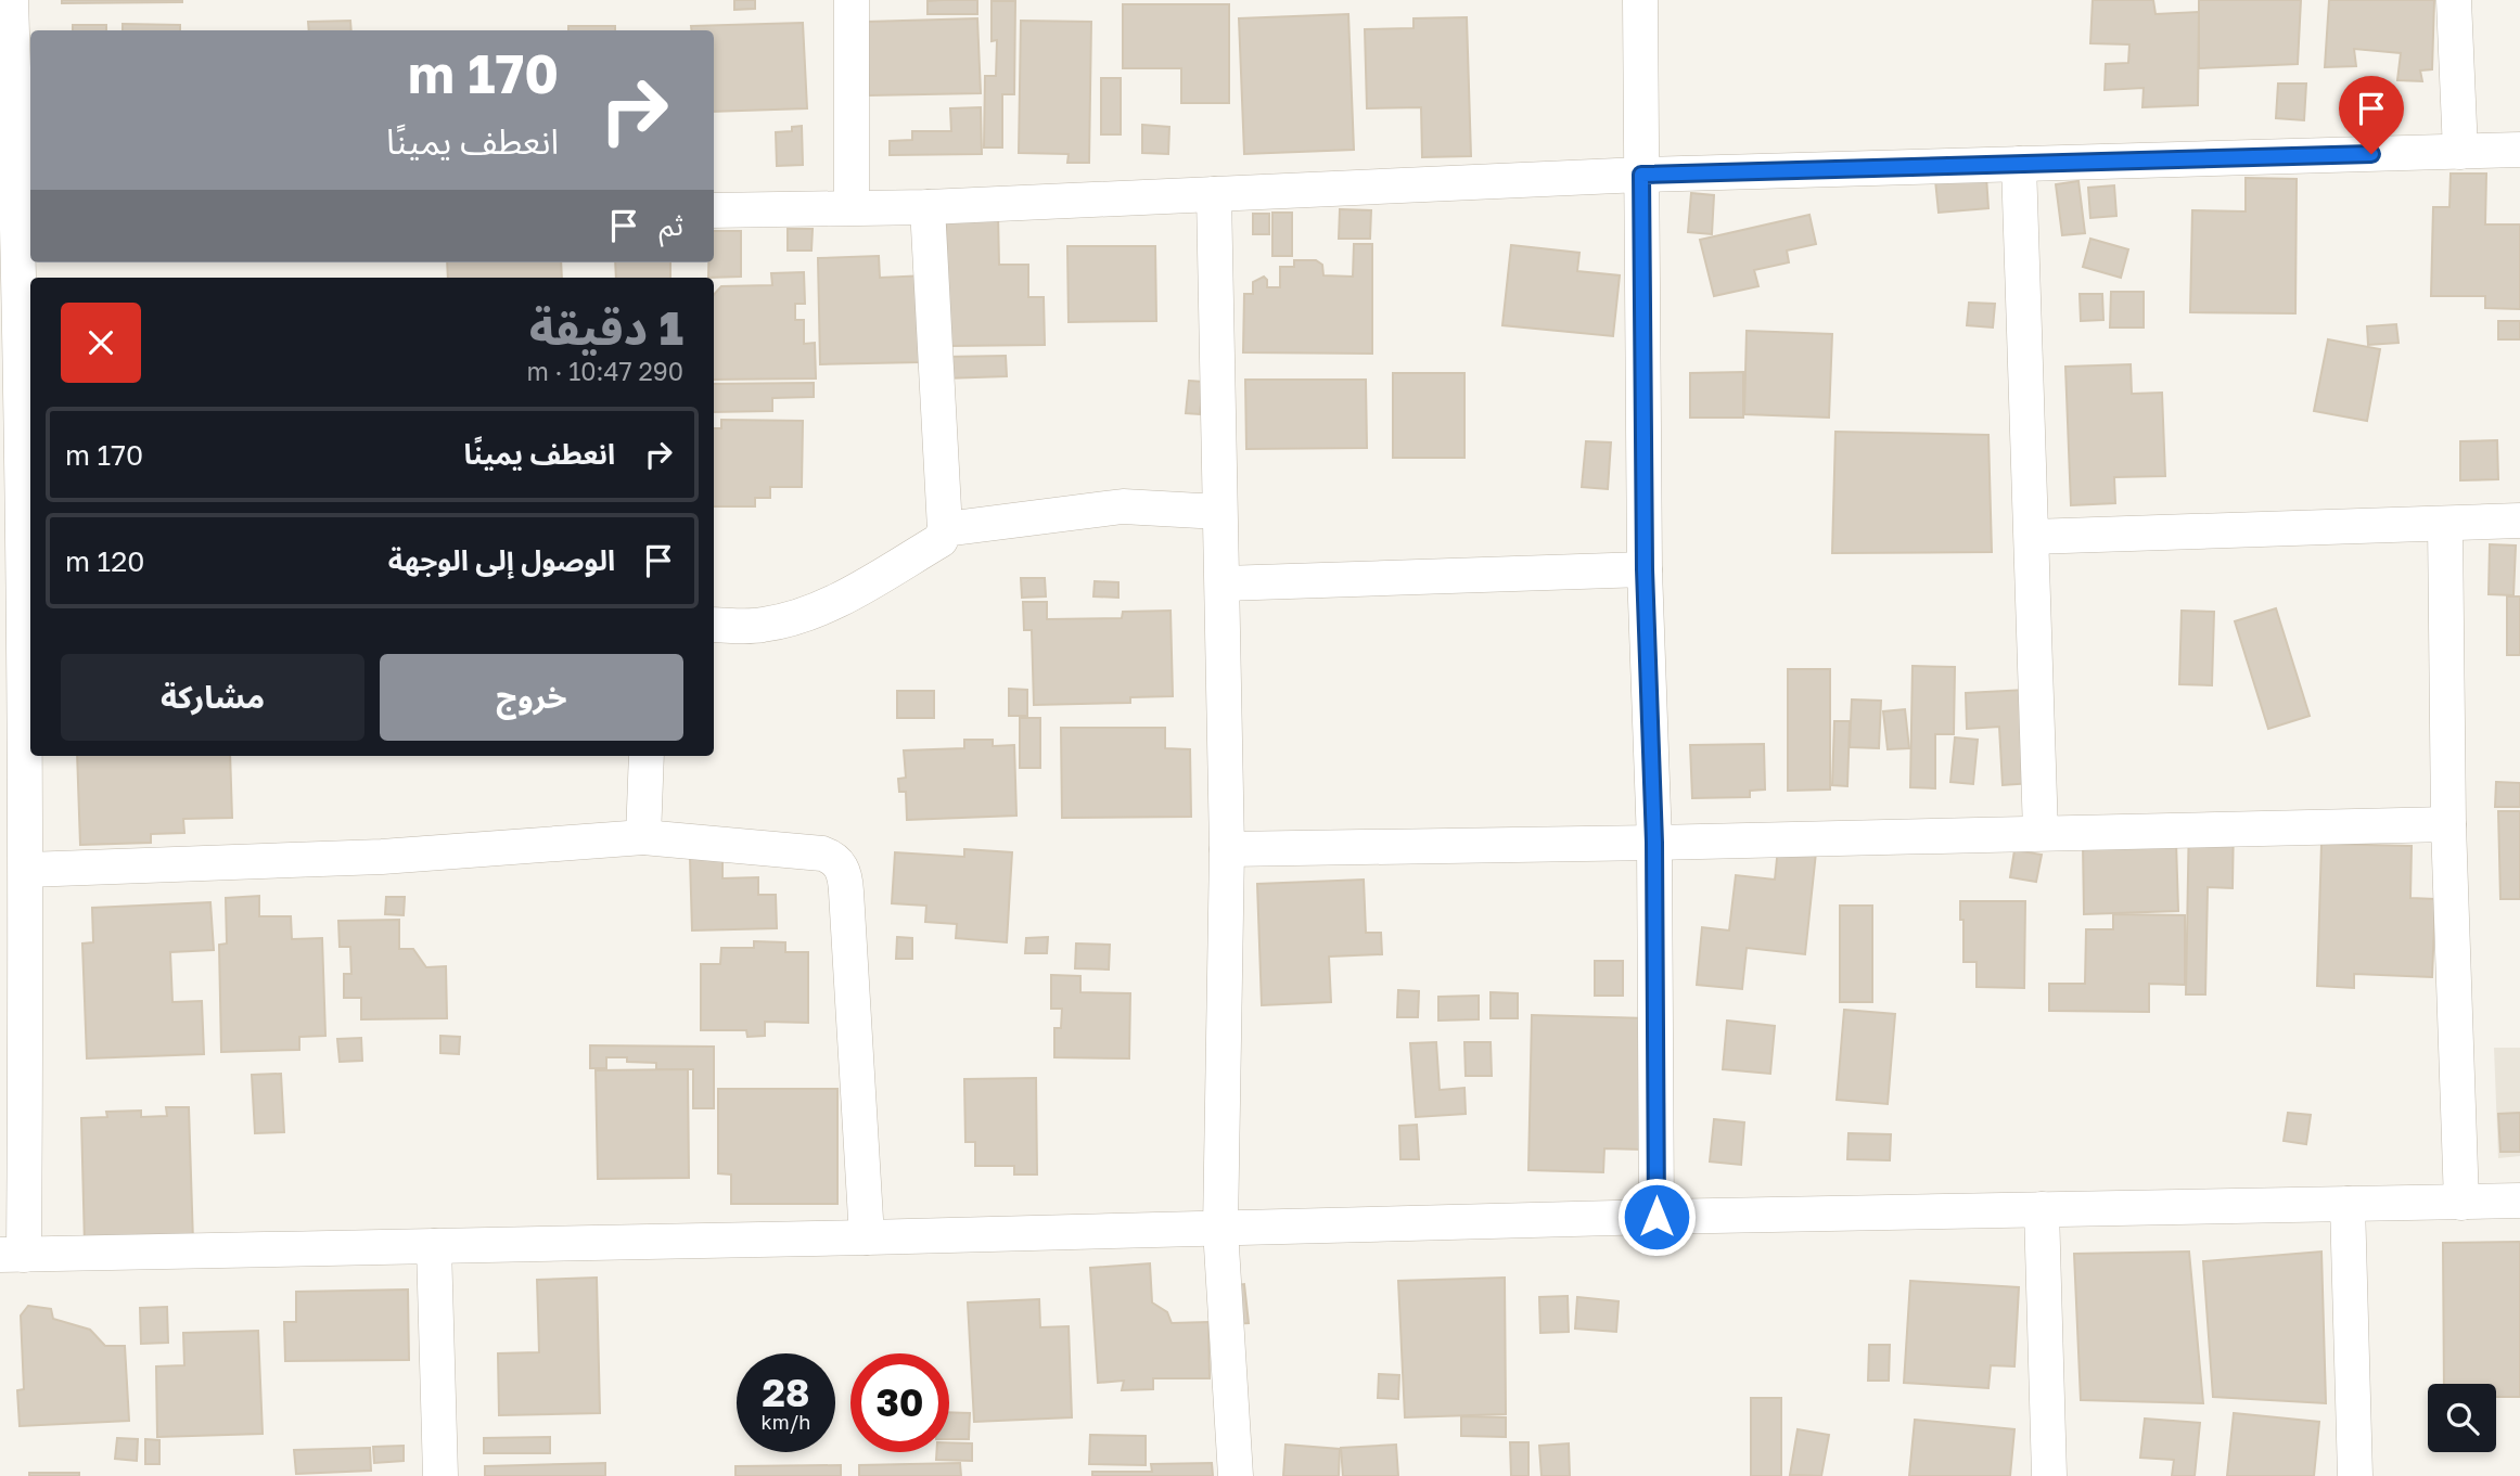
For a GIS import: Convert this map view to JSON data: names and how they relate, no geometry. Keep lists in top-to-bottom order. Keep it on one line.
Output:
{"page":{"turn":["170 m","انعطف يمينًا"],"then":"ثم","heading":["1 دقيقة","290 m · 10:47"],"list":[{"name":"انعطف يمينًا","value":"170 m"},{"name":"الوصول إلى الوجهة","value":"120 m"}],"buttons":["خروج","مشاركة"],"speed":"28 km/h","limit":"30"}}
